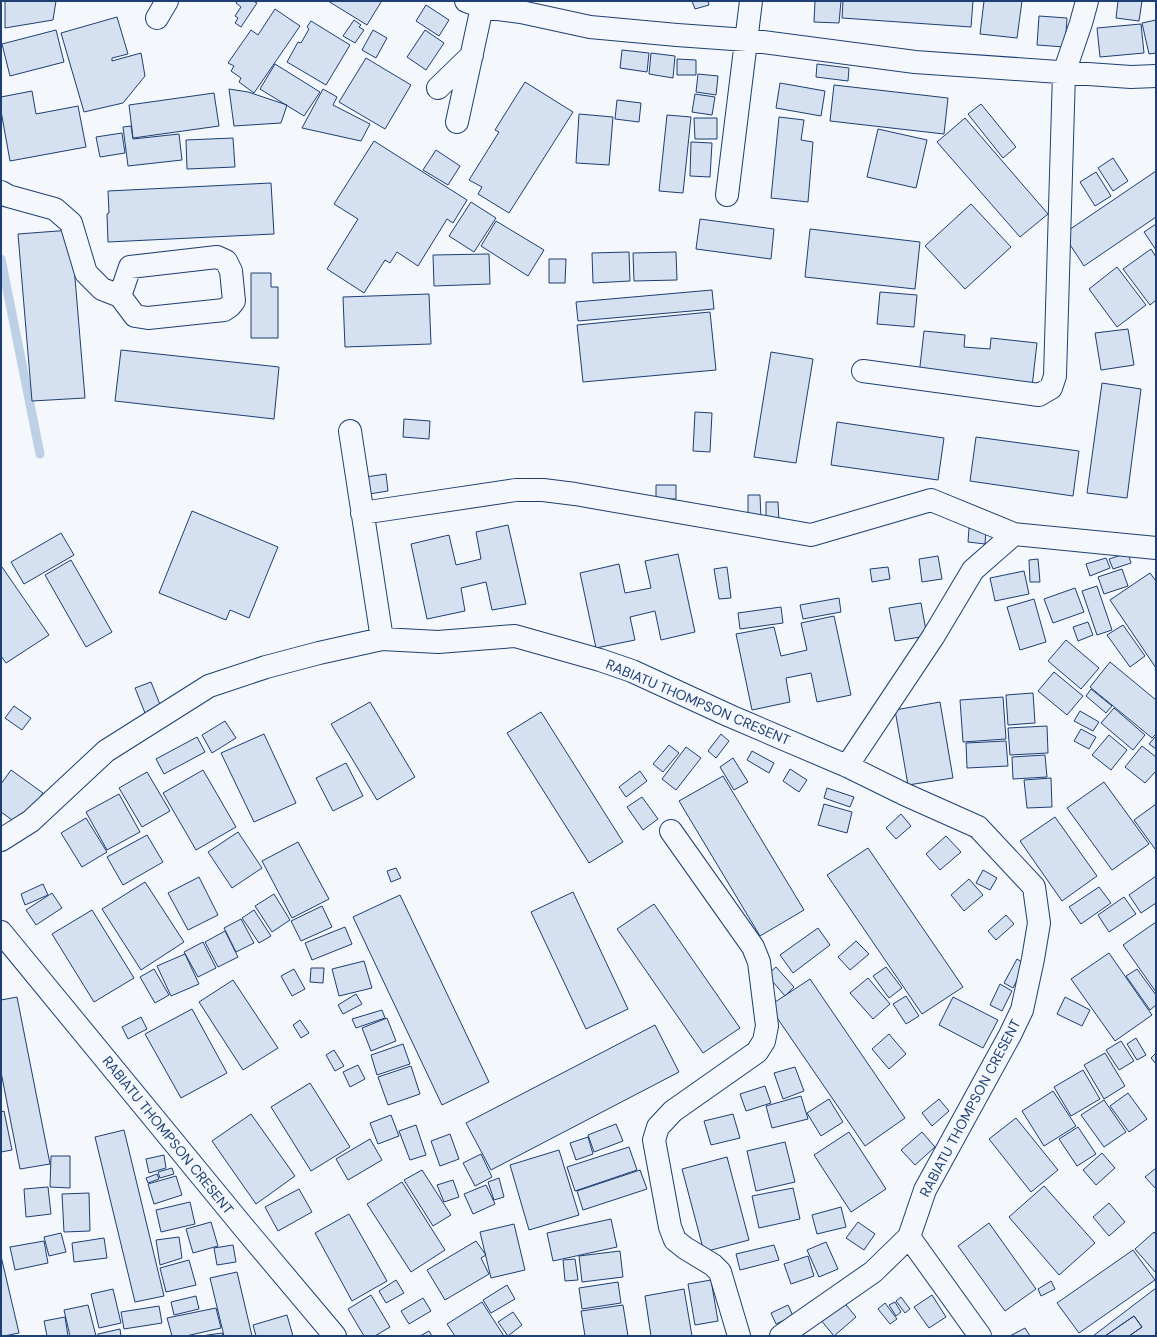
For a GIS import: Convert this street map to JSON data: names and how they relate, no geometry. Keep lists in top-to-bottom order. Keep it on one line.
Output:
{"streets":{"street":["RABIATU THOMPSON CRESENT"]}}
